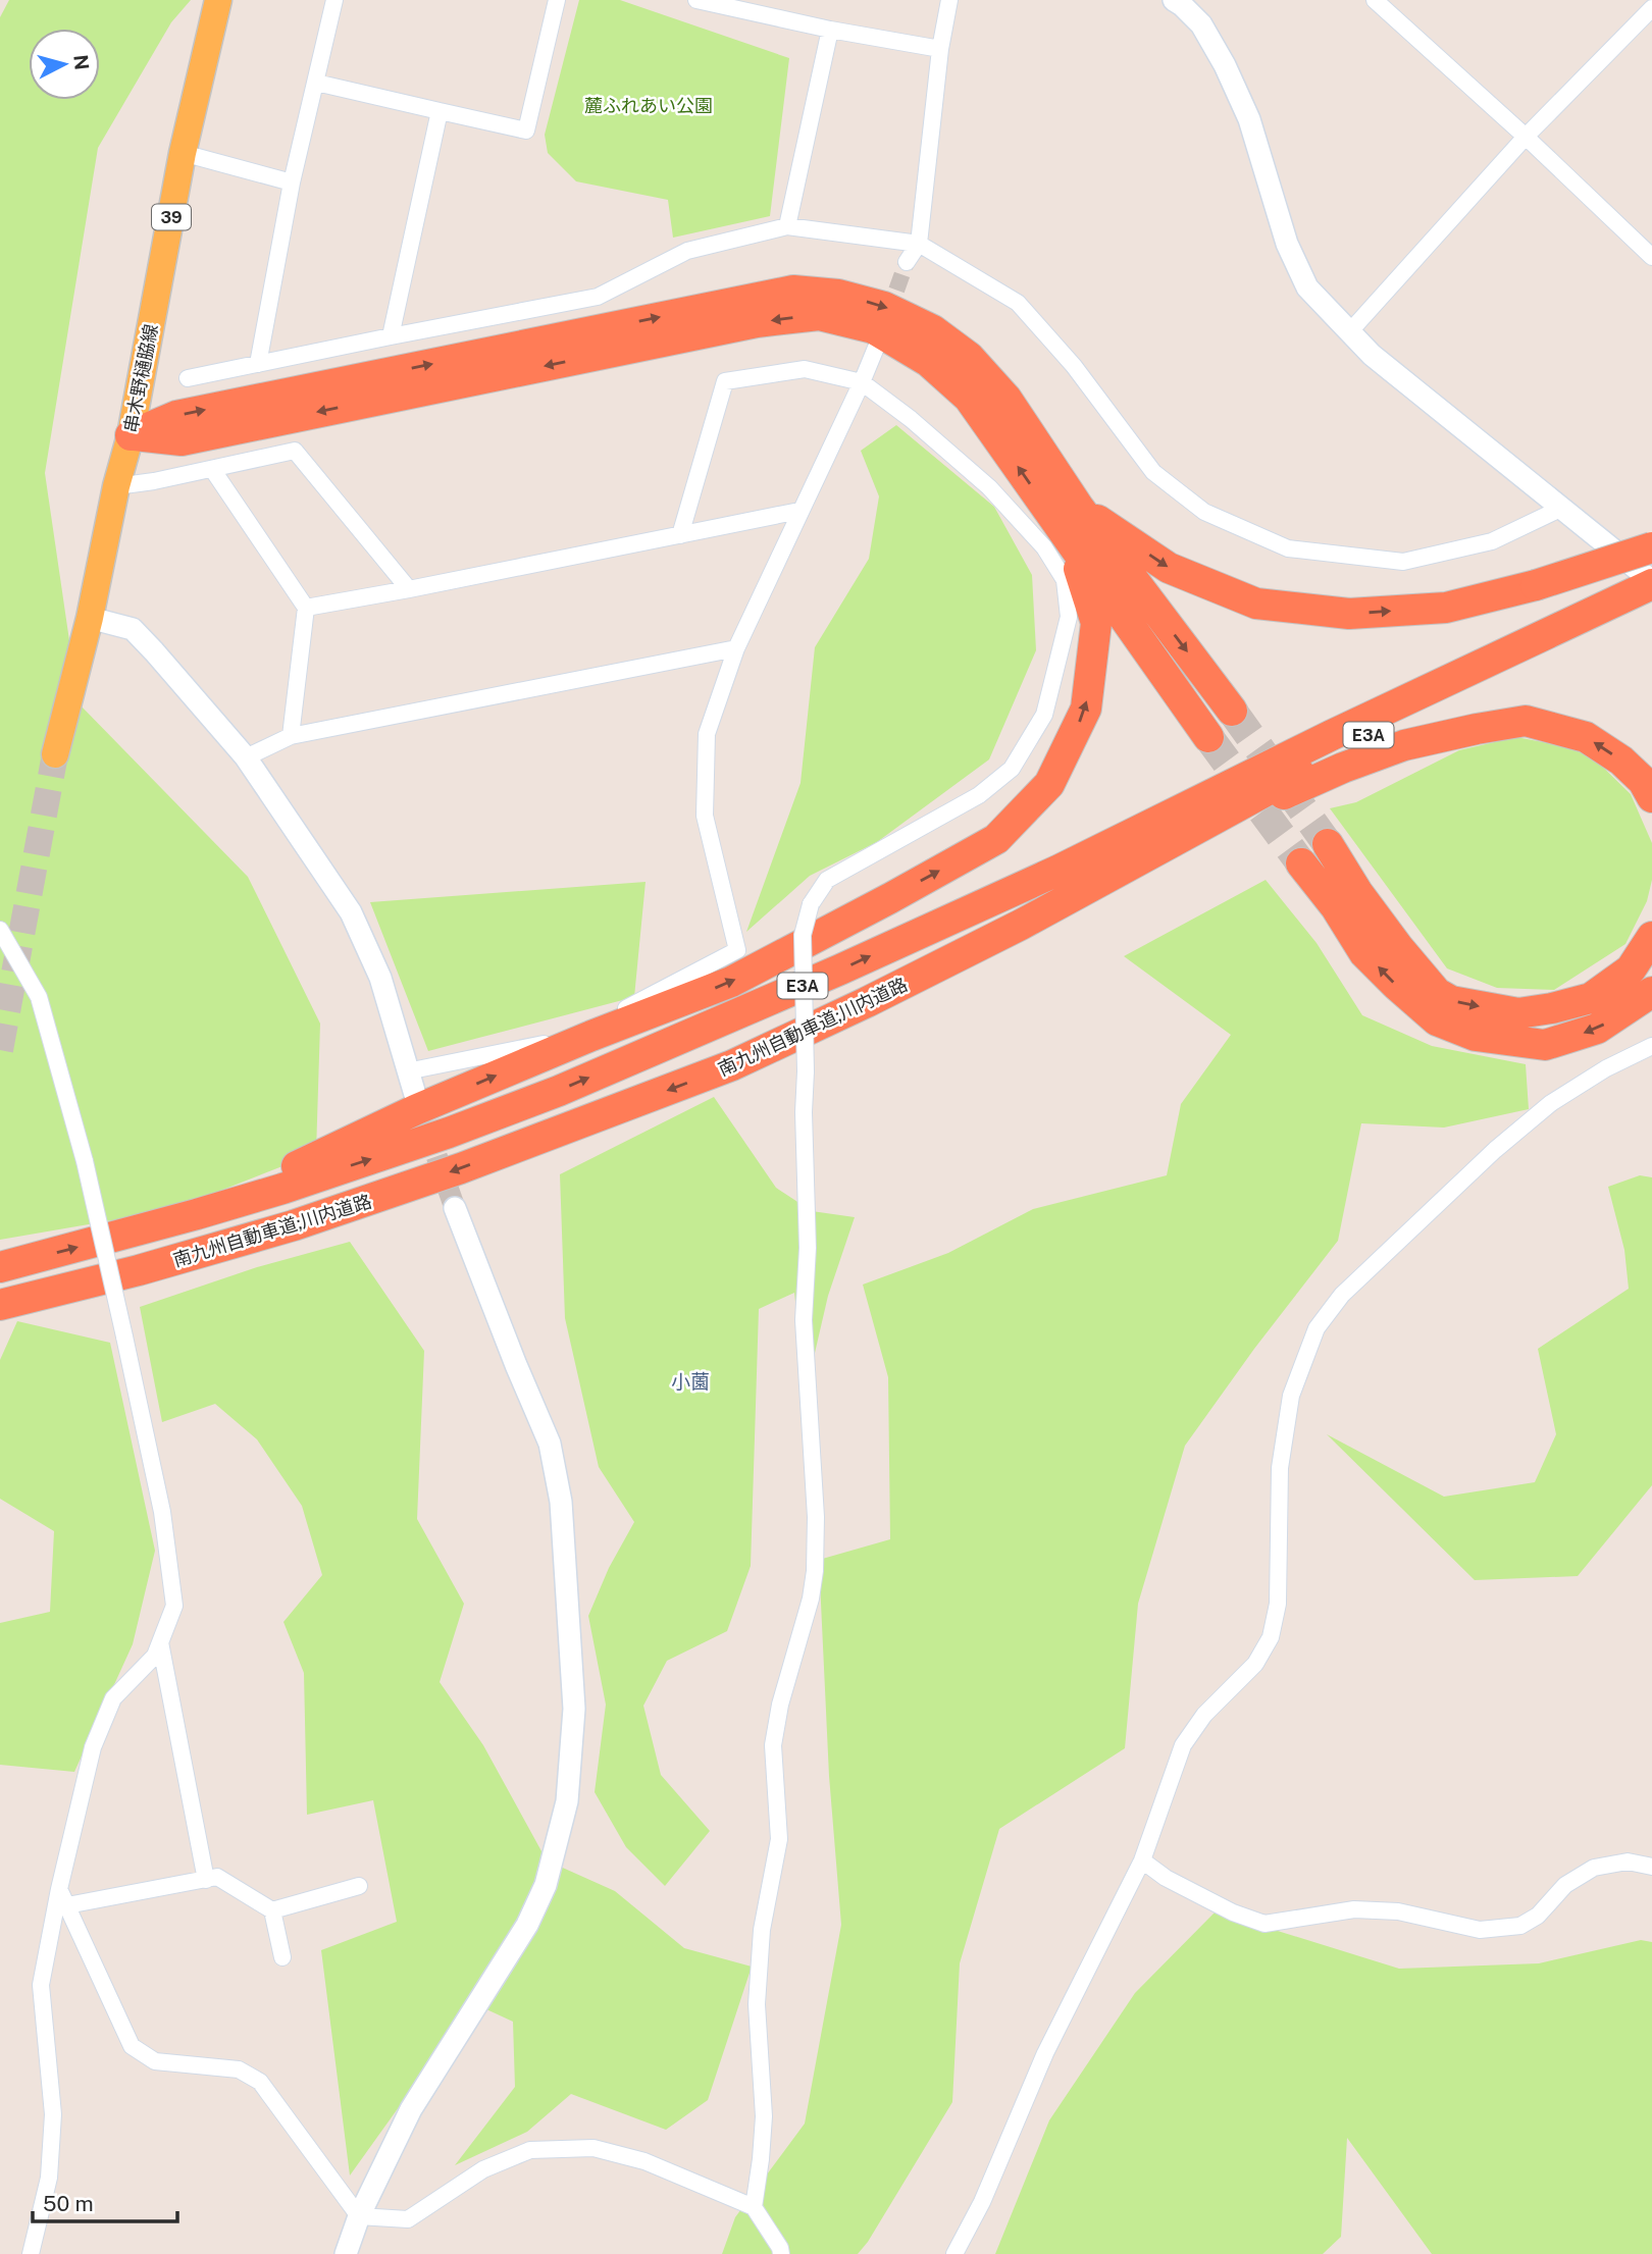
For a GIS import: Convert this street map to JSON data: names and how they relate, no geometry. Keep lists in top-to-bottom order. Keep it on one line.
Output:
{"streets":{"highway":["E3A","南九州自動車道;川内道路"],"main road":["39","串木野樋脇線"]},"districts":["小薗"],"parks":["麓ふれあい公園"],"scale_bar":"50 m","north":"right"}
